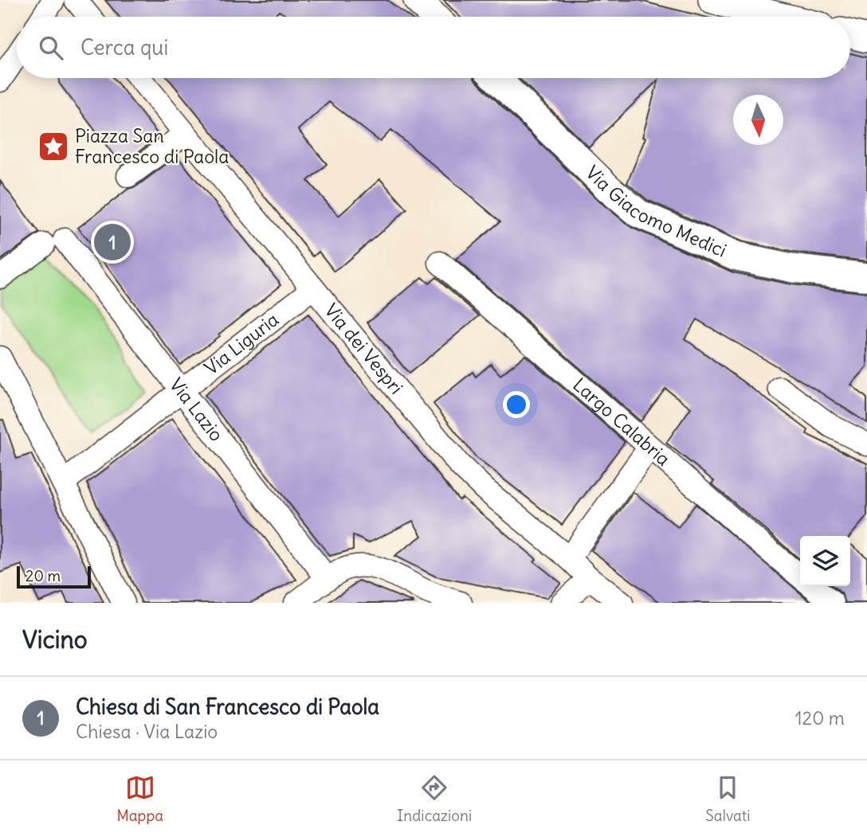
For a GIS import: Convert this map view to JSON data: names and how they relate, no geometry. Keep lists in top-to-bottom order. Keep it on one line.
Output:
{"streets":{"street":["Via Giacomo Medici","Via Liguria","Via dei Vespri","Via Lazio","Largo Calabria"]},"crossings":[["Via Liguria","Via dei Vespri"],["Via Liguria","Via Lazio"]],"places":{"place":["Piazza San Francesco di Paola"]},"scale_bar":"20 m","north":"bottom","page":{"search":"Cerca qui","pins":"1","scale":"20 m","heading":"Vicino","list":[{"mark":"1","name":"Chiesa di San Francesco di Paola","note":"Chiesa · Via Lazio","value":"120 m"}],"nav":["Mappa","Indicazioni","Salvati"]}}
